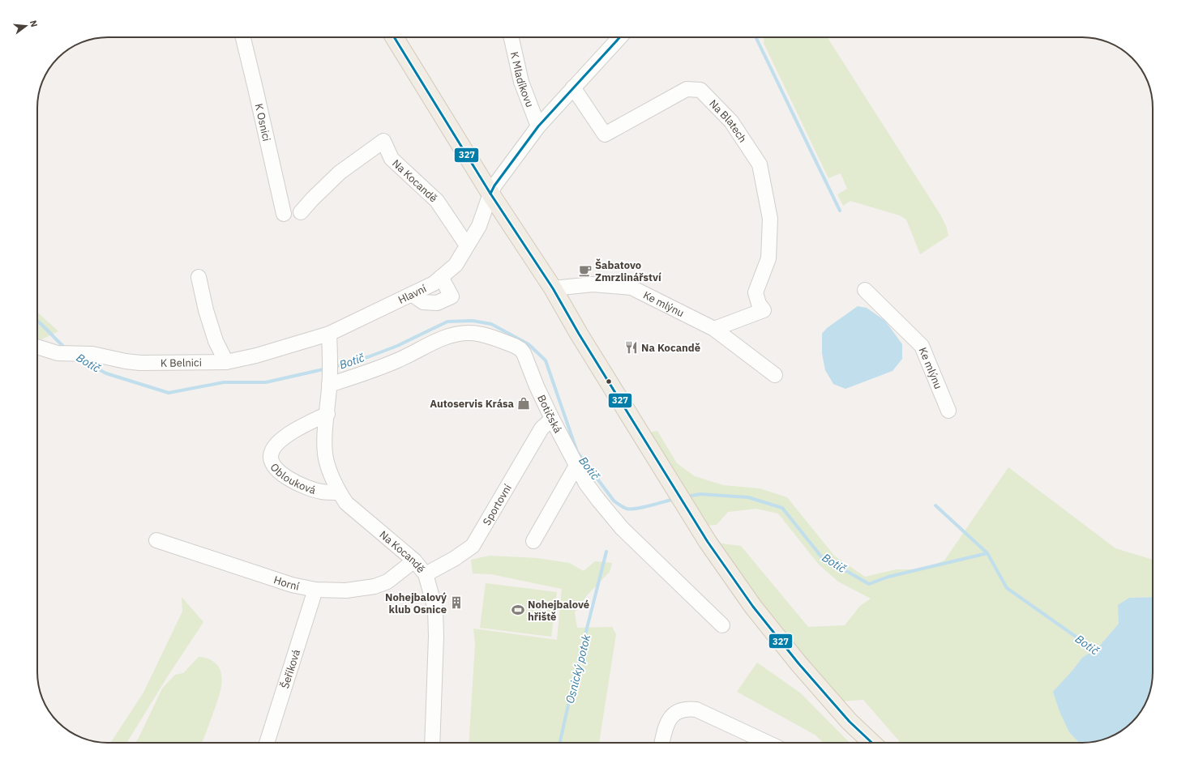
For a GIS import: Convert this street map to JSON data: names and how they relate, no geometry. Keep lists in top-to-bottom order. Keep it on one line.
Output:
{"streets":{"street":["K Mladíkovu","Na Blatech","K Osnici","Na Kocandě","Hlavní","Ke mlýnu","K Belnici","Botičská","Oblouková","Sportovní","Horní","Šeříková"]},"crossings":[["K Mladíkovu","Hlavní"],["Na Blatech","Hlavní"],["Na Blatech","Ke mlýnu"],["Na Kocandě","Hlavní"],["Na Kocandě","Botičská"],["Na Kocandě","Oblouková"],["Na Kocandě","Sportovní"],["Na Kocandě","Horní"],["Hlavní","K Belnici"],["Botičská","Sportovní"],["Horní","Šeříková"]],"water":["Botič","Osnický potok"],"places":{"cafe":["Šabatovo Zmrzlinářství"],"restaurant":["Na Kocandě"],"shop":["Autoservis Krása"],"building":["Nohejbalový klub Osnice"],"sports":["Nohejbalové hřiště"]},"lines":["transit line 327"],"north":"right"}
